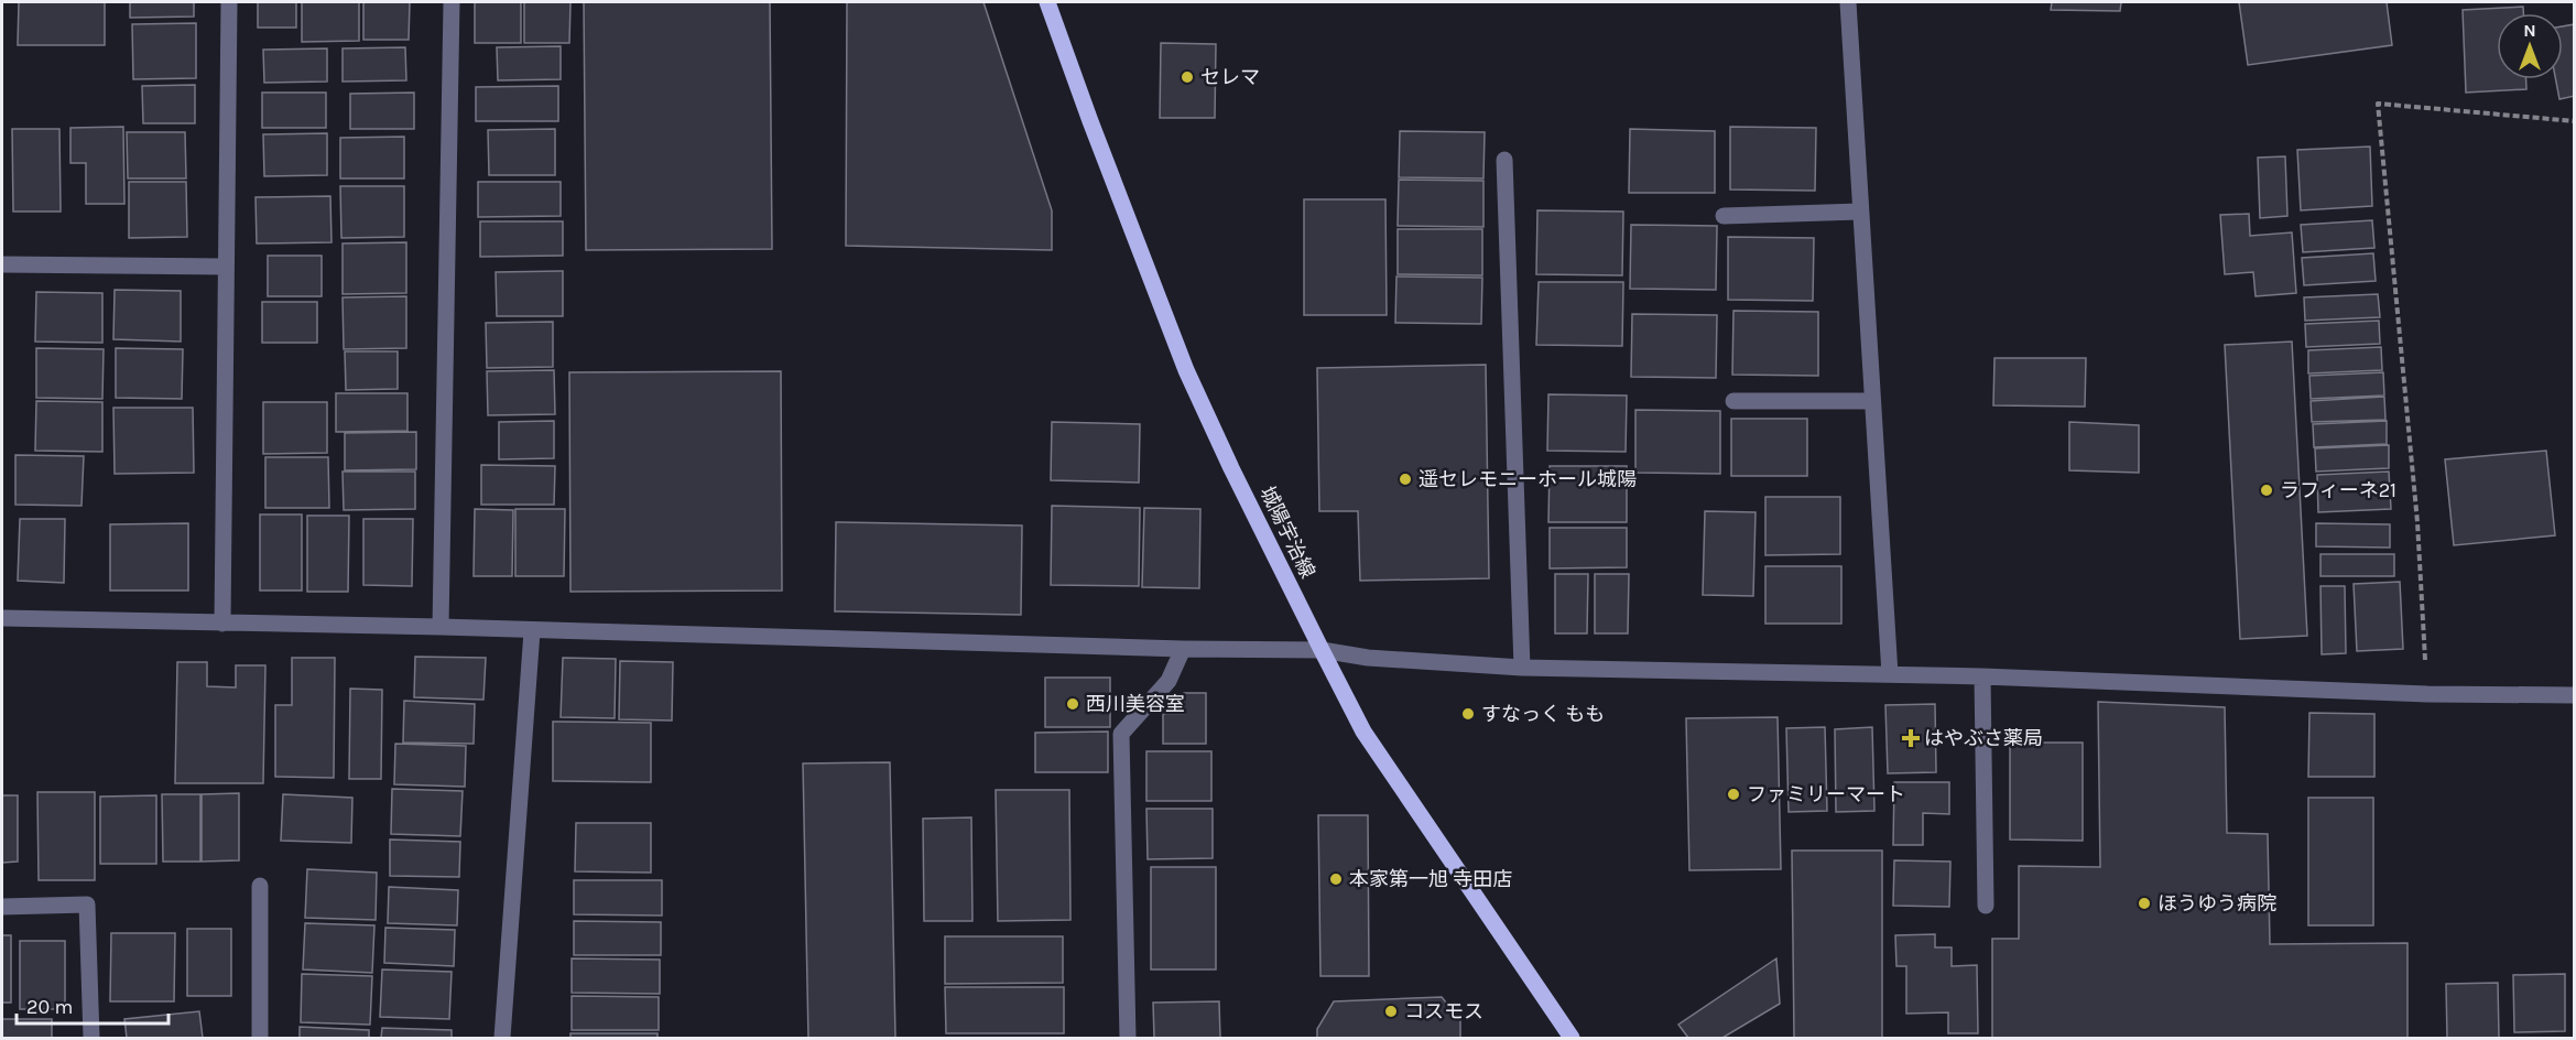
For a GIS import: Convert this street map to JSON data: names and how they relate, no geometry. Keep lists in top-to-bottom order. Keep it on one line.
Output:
{"streets":{"main road":["城陽宇治線"]},"places":{"other":["セレマ","遥セレモニーホール城陽","ラフィーネ21","西川美容室","すなっく もも","ファミリーマート","本家第一旭 寺田店","ほうゆう病院","コスモス"],"health":["はやぶさ薬局"]},"scale_bar":"20 m","north":"top"}
